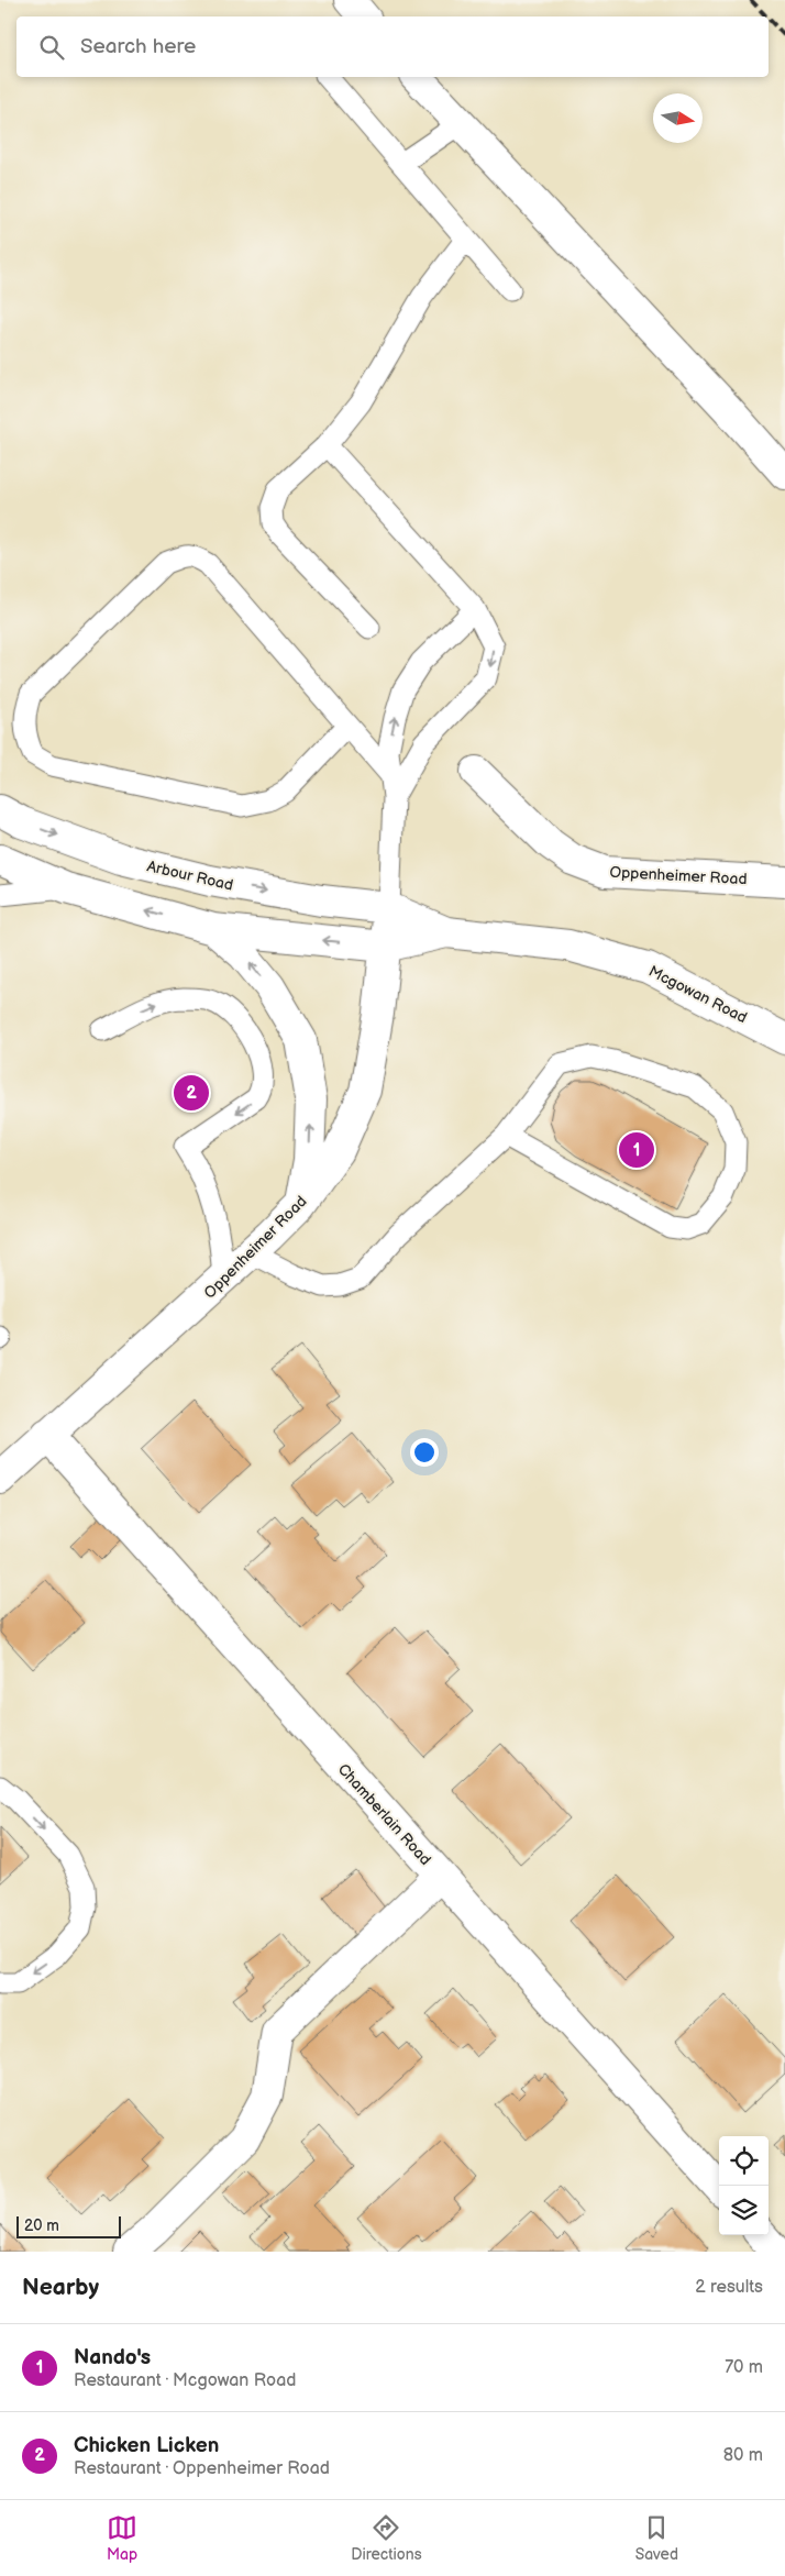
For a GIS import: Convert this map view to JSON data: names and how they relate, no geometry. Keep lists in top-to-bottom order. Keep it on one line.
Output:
{"streets":{"street":["Arbour Road","Oppenheimer Road","Mcgowan Road","Chamberlain Road"]},"crossings":[["Arbour Road","Oppenheimer Road"],["Arbour Road","Mcgowan Road"],["Oppenheimer Road","Mcgowan Road"],["Oppenheimer Road","Chamberlain Road"]],"scale_bar":"20 m","north":"right","page":{"search":"Search here","pins":["2","1"],"scale":"20 m","heading":["Nearby","2 results"],"list":[{"mark":"1","name":"Nando's","note":"Restaurant · Mcgowan Road","value":"70 m"},{"mark":"2","name":"Chicken Licken","note":"Restaurant · Oppenheimer Road","value":"80 m"}],"nav":["Map","Directions","Saved"]}}
